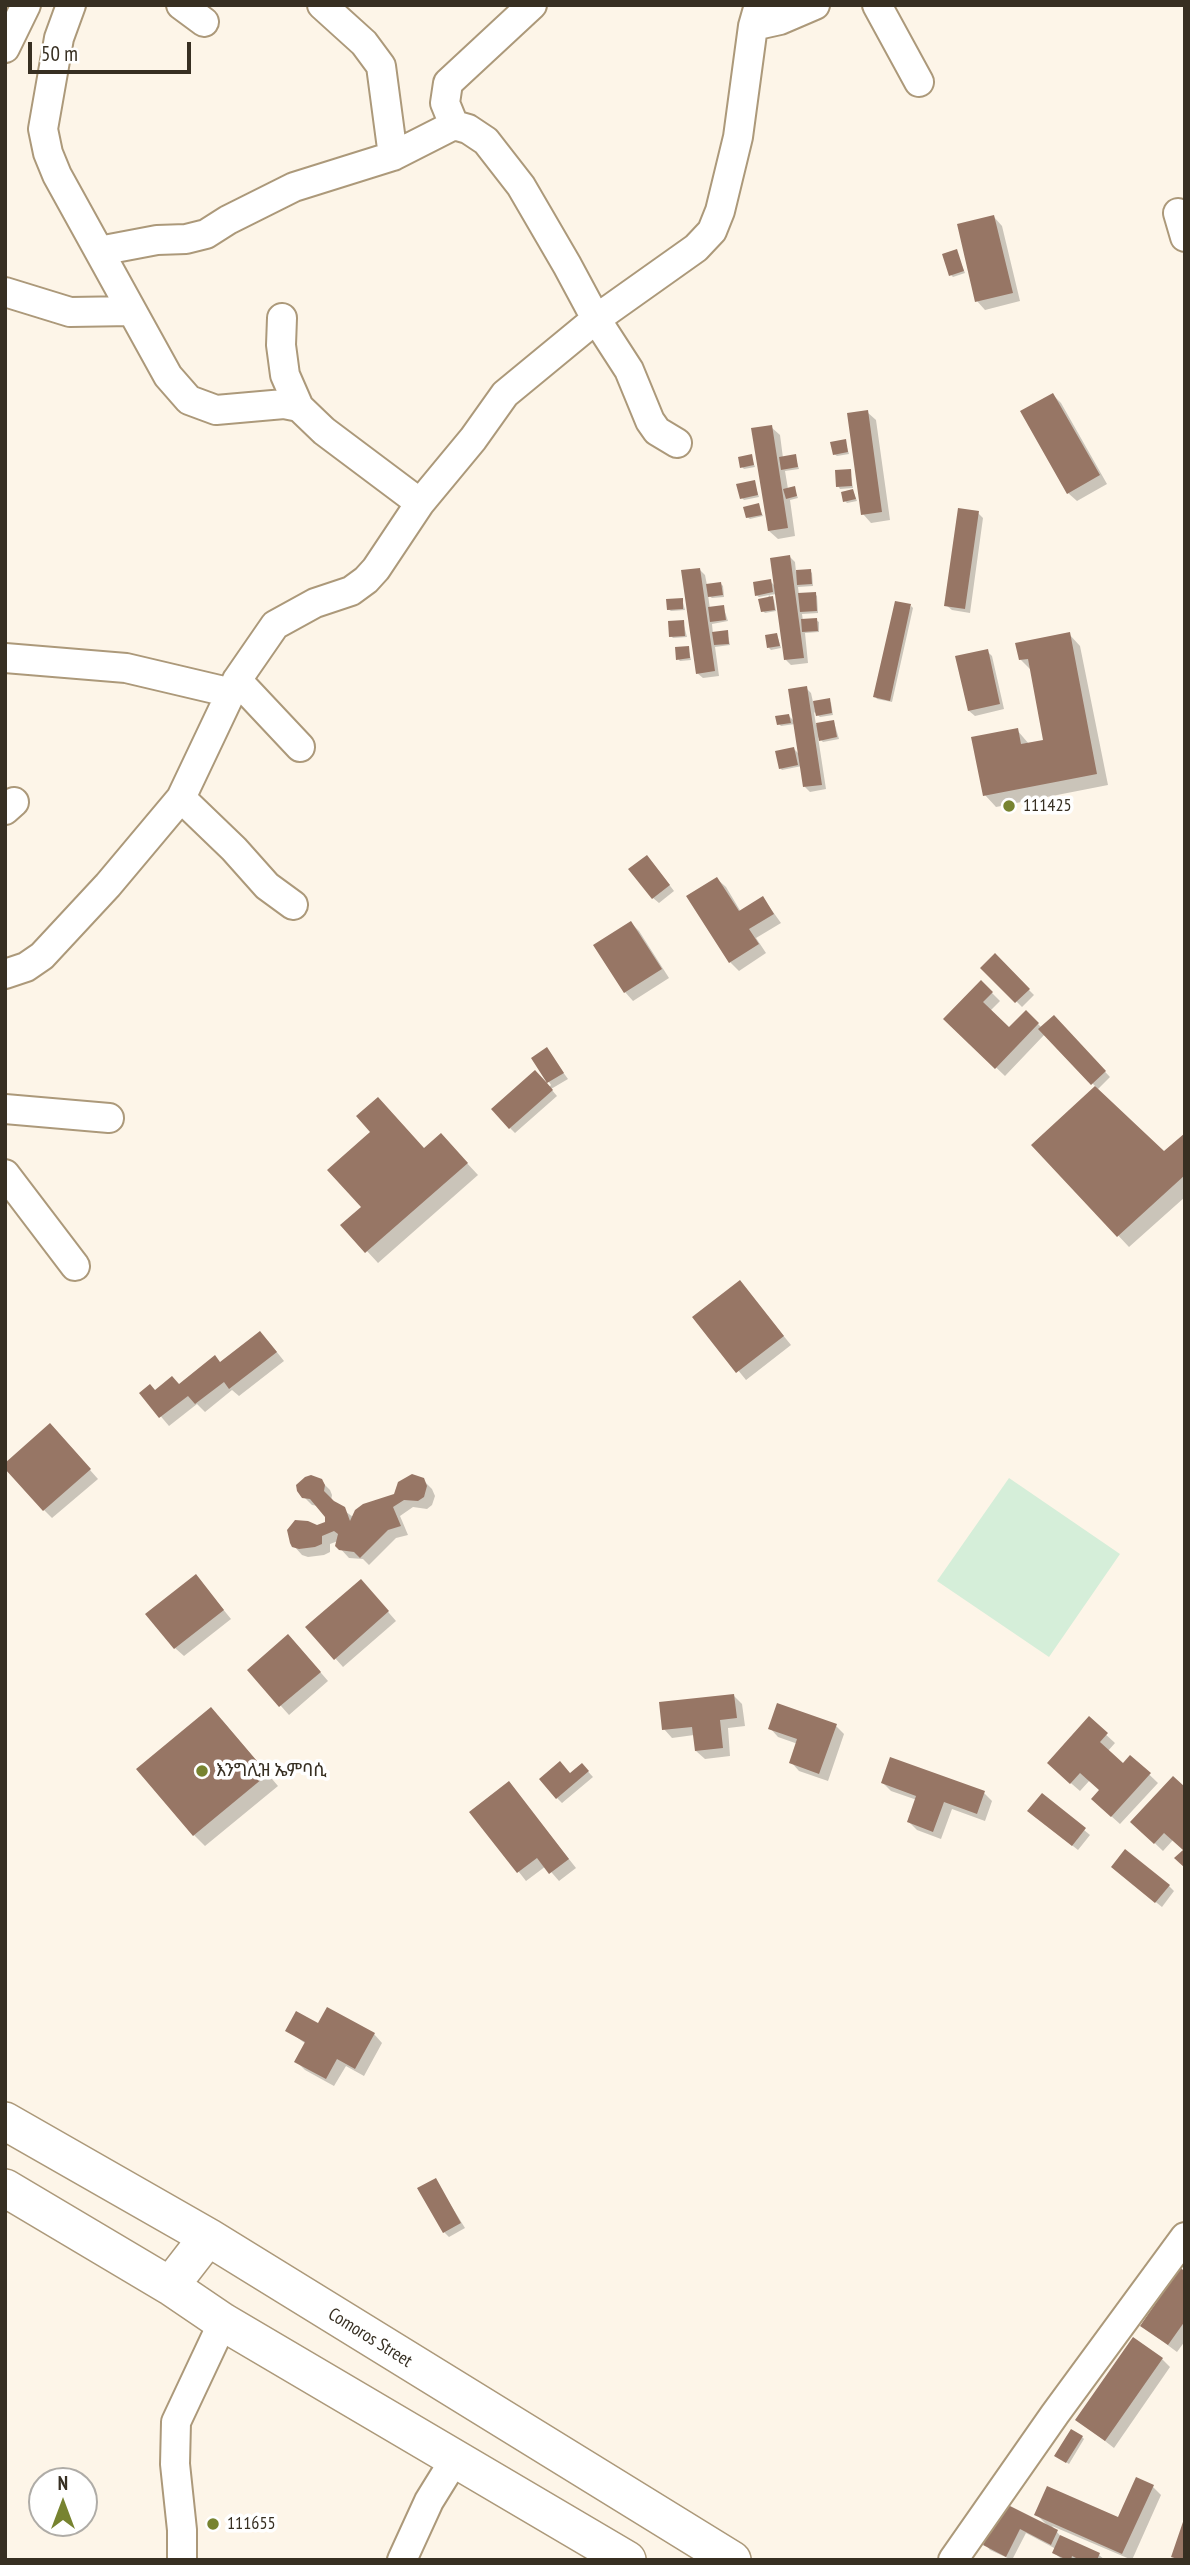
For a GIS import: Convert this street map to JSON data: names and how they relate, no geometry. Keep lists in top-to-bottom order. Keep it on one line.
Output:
{"streets":{"main road":["Comoros Street"]},"places":["111425","እንግሊዝ ኤምባሲ","111655"],"scale_bar":"50 m","north":"top"}
